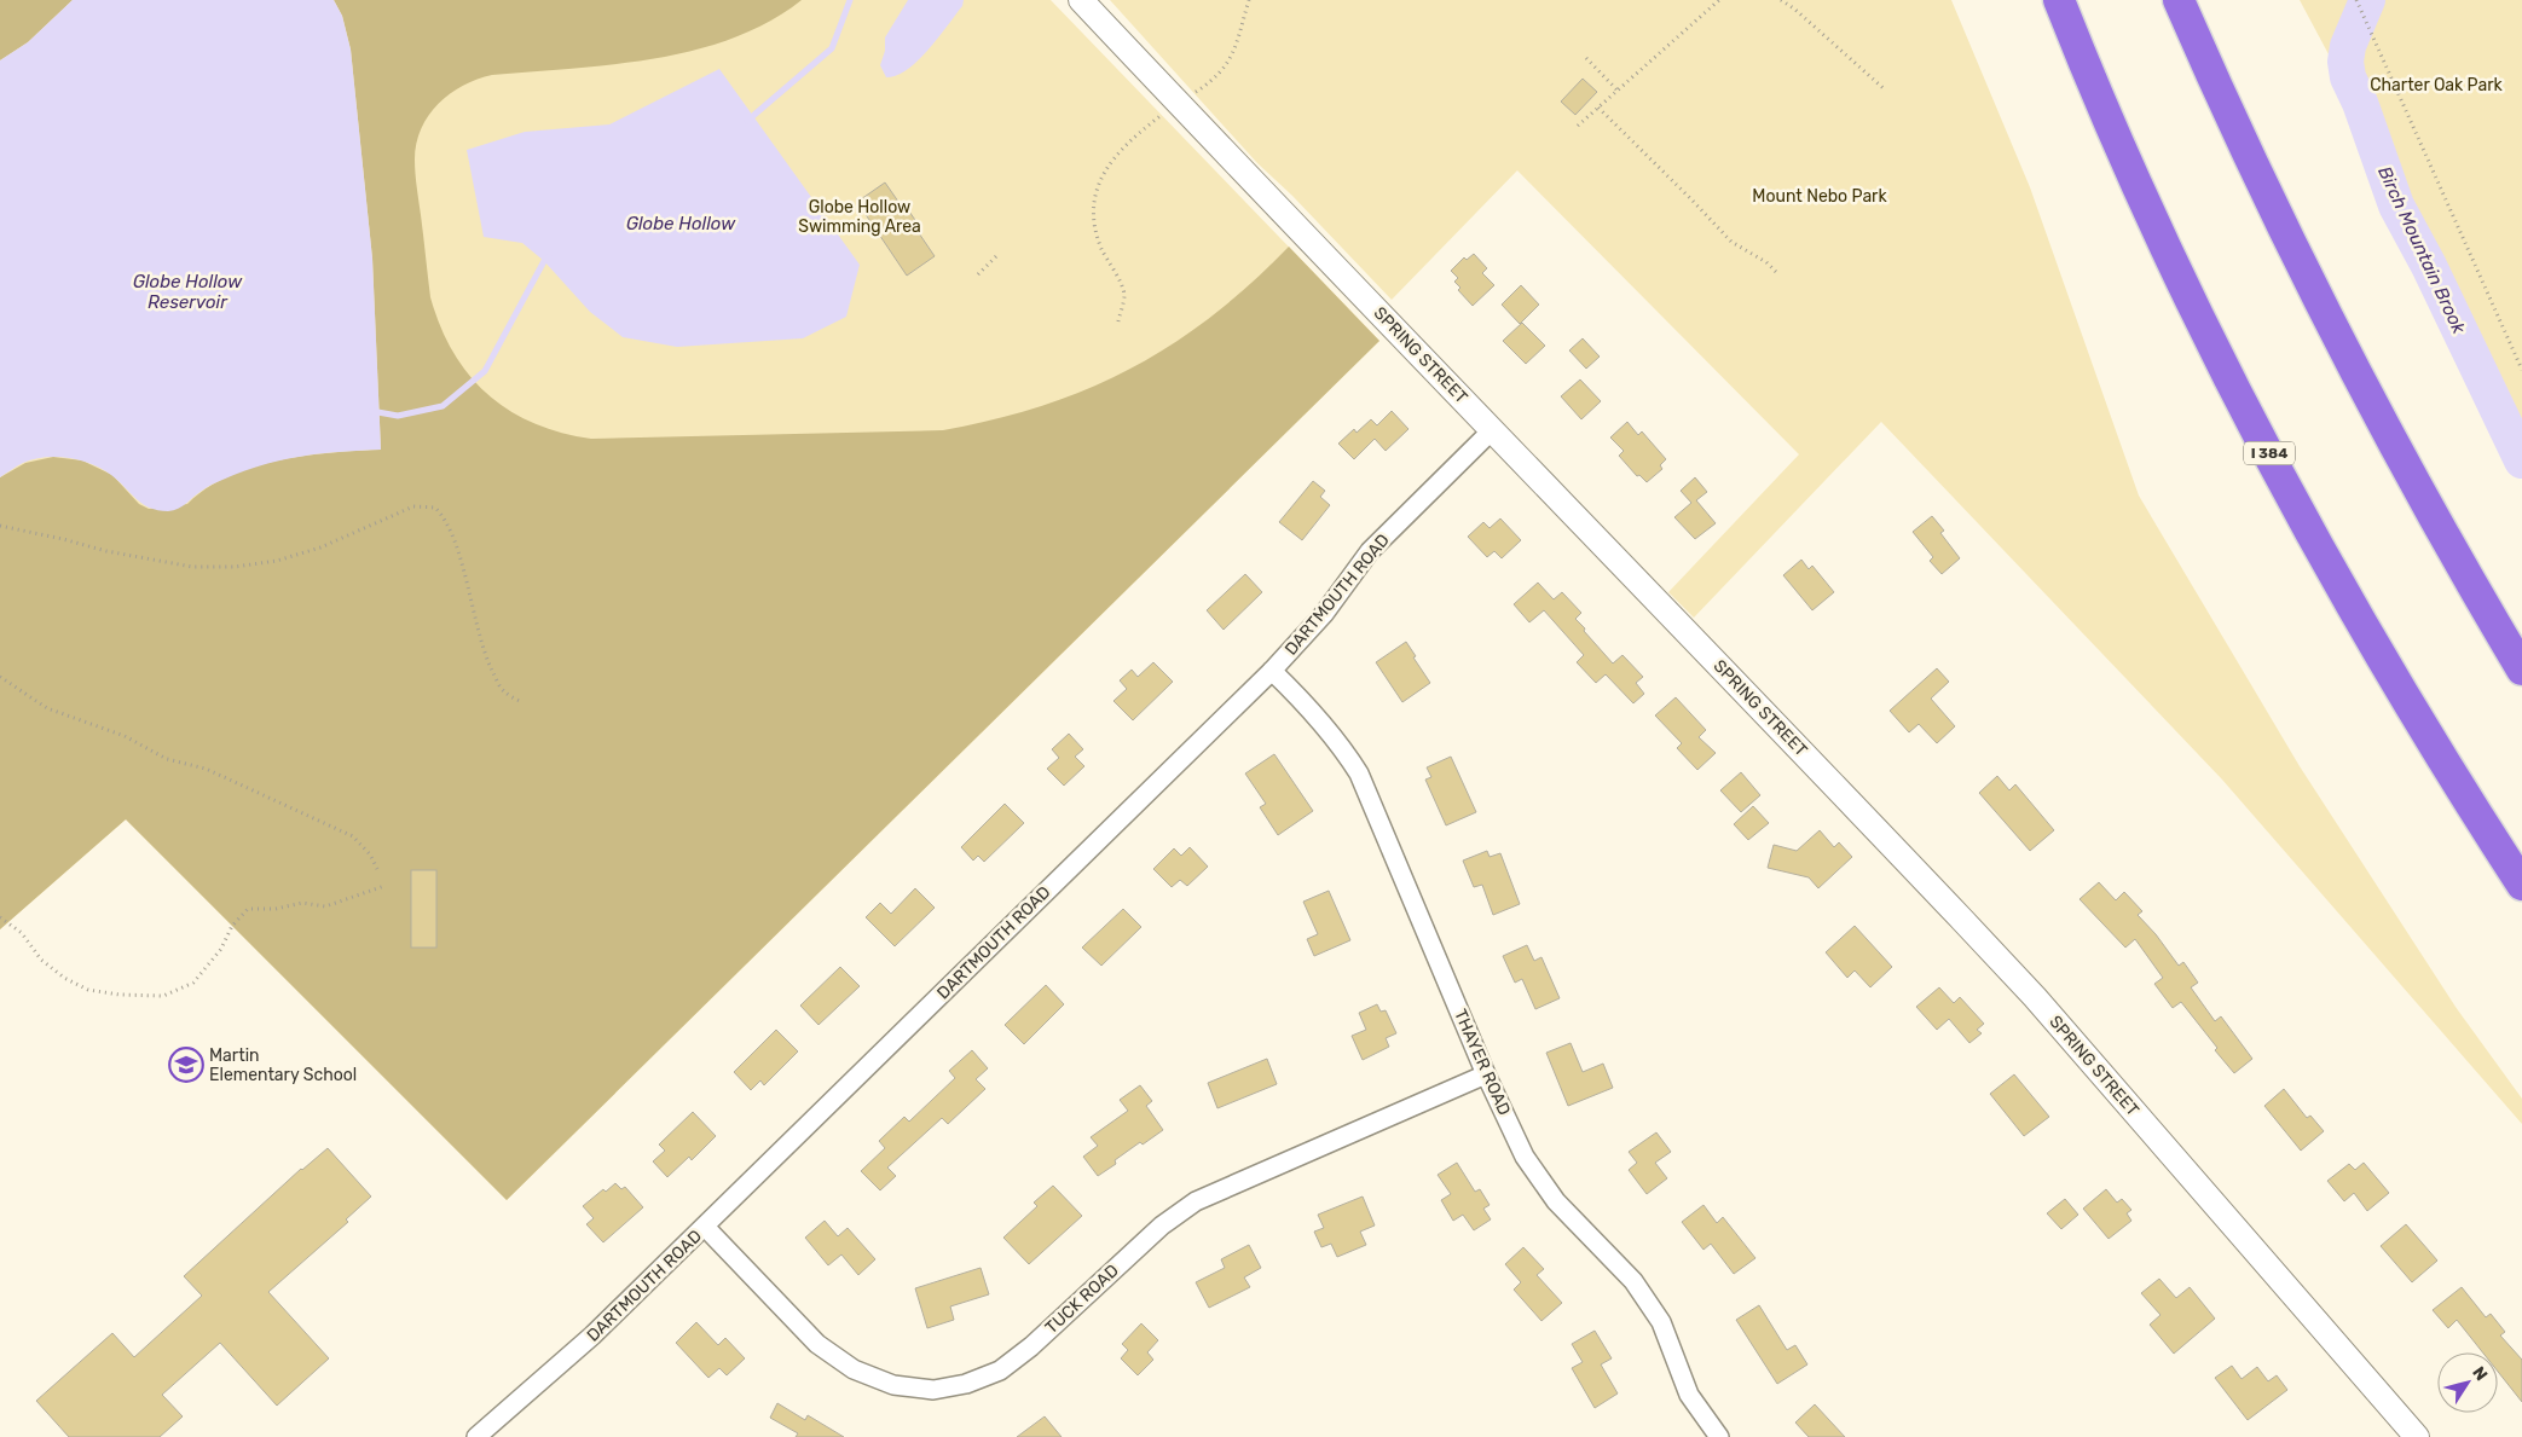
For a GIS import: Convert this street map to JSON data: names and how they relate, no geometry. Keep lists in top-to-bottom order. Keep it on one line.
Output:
{"streets":{"highway":["I 384"],"street":["SPRING STREET","DARTMOUTH ROAD","THAYER ROAD","TUCK ROAD"]},"crossings":[["SPRING STREET","DARTMOUTH ROAD"],["DARTMOUTH ROAD","THAYER ROAD"],["DARTMOUTH ROAD","TUCK ROAD"],["THAYER ROAD","TUCK ROAD"]],"water":["Globe Hollow","Birch Mountain Brook","Globe Hollow Reservoir"],"parks":["Charter Oak Park","Mount Nebo Park","Globe Hollow Swimming Area"],"places":{"school or university":["Martin Elementary School"]},"north":"top right"}
